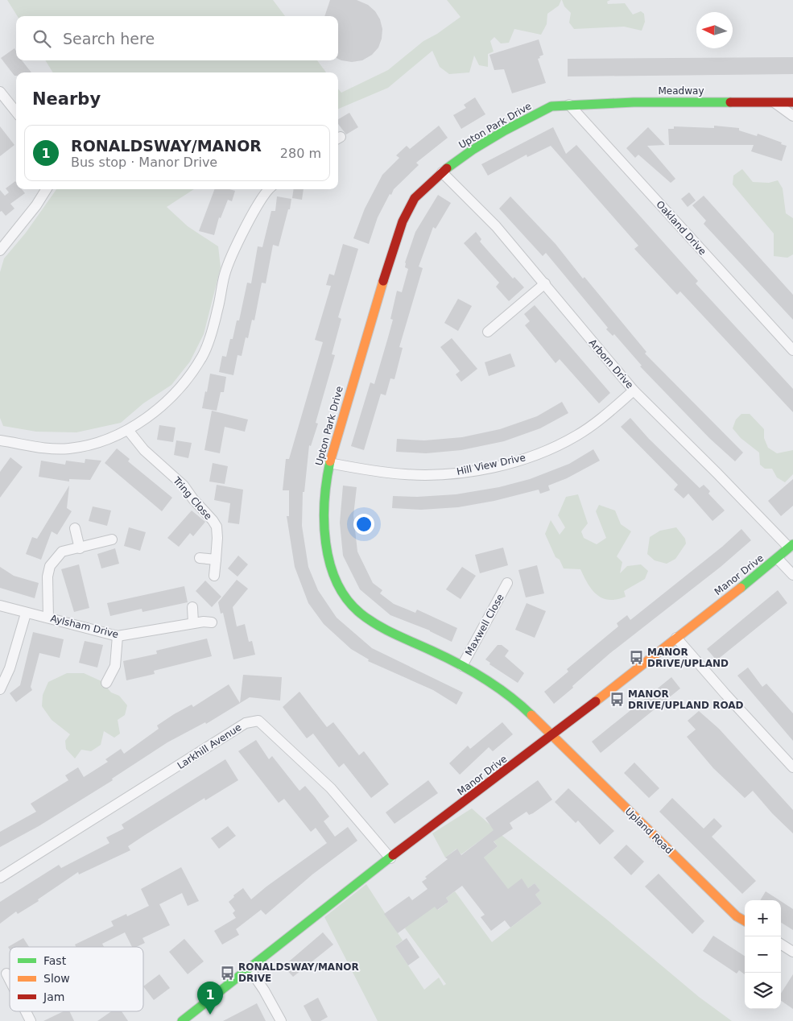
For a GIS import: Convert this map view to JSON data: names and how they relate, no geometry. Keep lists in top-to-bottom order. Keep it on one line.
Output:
{"streets":{"street":["Meadway","Upton Park Drive","Oakland Drive","Arborn Drive","Hill View Drive","Tring Close","Manor Drive","Maxwell Close","Aylsham Drive","Larkhill Avenue","Upland Road"]},"crossings":[["Meadway","Upton Park Drive"],["Meadway","Oakland Drive"],["Upton Park Drive","Oakland Drive"],["Upton Park Drive","Arborn Drive"],["Upton Park Drive","Hill View Drive"],["Upton Park Drive","Manor Drive"],["Upton Park Drive","Maxwell Close"],["Upton Park Drive","Upland Road"],["Arborn Drive","Hill View Drive"],["Arborn Drive","Manor Drive"],["Manor Drive","Larkhill Avenue"],["Manor Drive","Upland Road"]],"places":{"bus stop":["MANOR DRIVE/UPLAND","MANOR DRIVE/UPLAND ROAD","RONALDSWAY/MANOR DRIVE"]},"legend":["Fast","Slow","Jam"],"north":"left","page":{"search":"Search here","heading":"Nearby","list":[{"mark":"1","name":"RONALDSWAY/MANOR","note":"Bus stop · Manor Drive","value":"280 m"}],"map_buttons":["+","−"],"pins":"1"}}
